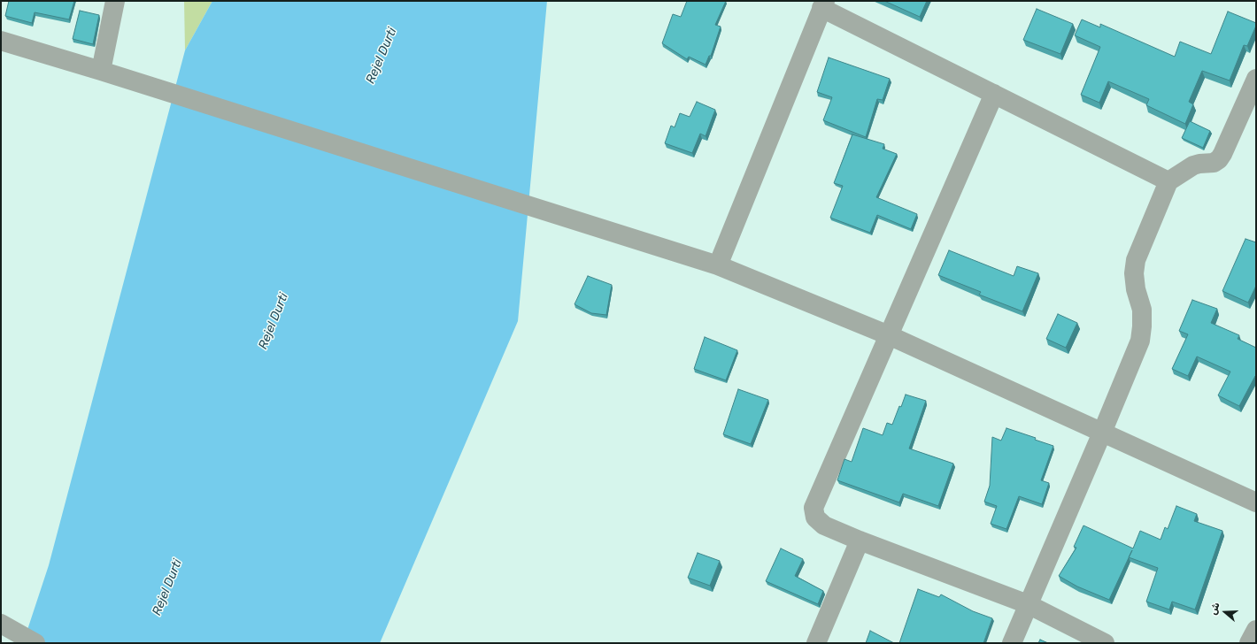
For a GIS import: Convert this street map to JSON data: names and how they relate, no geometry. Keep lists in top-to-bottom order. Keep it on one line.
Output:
{"water":["Rejel Durti"],"north":"left"}
